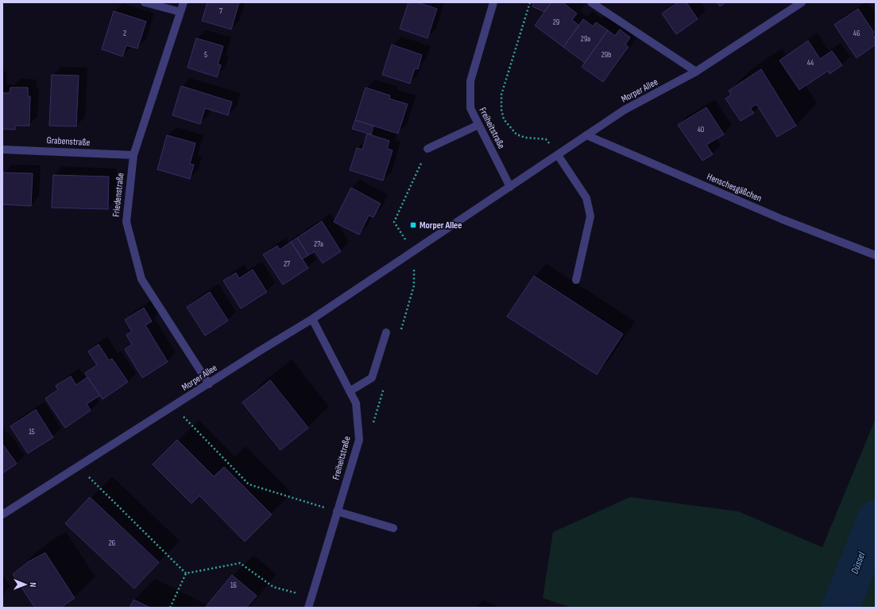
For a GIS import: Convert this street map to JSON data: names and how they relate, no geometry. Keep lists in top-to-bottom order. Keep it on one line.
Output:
{"streets":{"street":["Morper Allee","Freiheitstraße","Grabenstraße","Henschesgäßchen","Friedenstraße"]},"crossings":[["Morper Allee","Freiheitstraße"],["Morper Allee","Henschesgäßchen"],["Morper Allee","Friedenstraße"],["Grabenstraße","Friedenstraße"]],"water":["Düssel"],"places":{"transit":["Morper Allee"]},"house_numbers":["7","29","2","46","29a","5","29b","44","40","27a","27","15","26","16"],"north":"right"}
